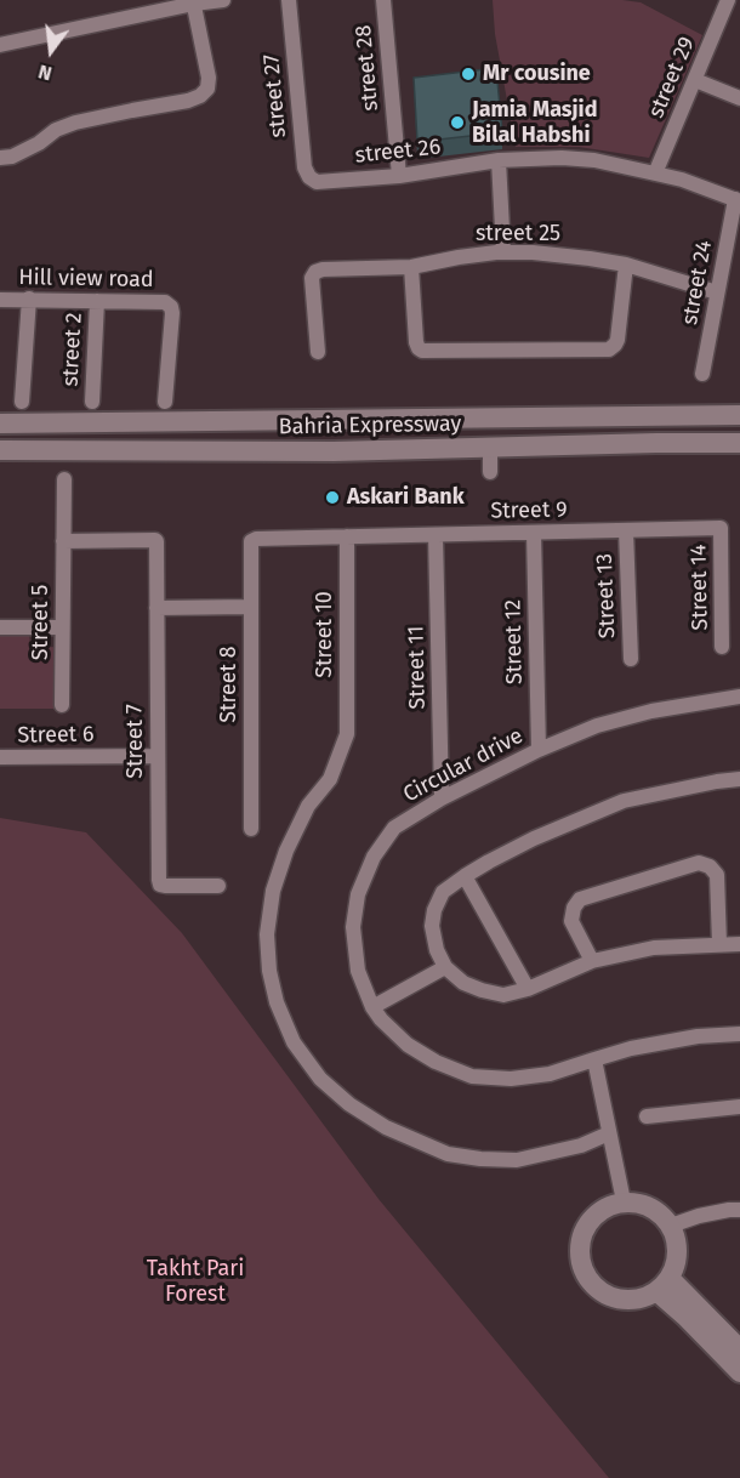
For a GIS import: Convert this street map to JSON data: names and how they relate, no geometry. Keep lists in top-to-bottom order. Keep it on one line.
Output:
{"streets":{"main road":["Bahria Expressway"],"street":["street 28","street 29","street 27","street 26","street 25","Hill view road","street 24","street 2","Street 9","Street 14","Street 13","Street 5","Street 10","Street 12","Street 11","Street 8","Street 6","Street 7","Circular drive"]},"crossings":[["street 28","street 26"],["street 29","street 26"],["street 27","street 26"],["street 26","street 24"],["street 25","street 24"],["Hill view road","street 2"],["Street 9","Street 14"],["Street 9","Street 13"],["Street 9","Street 10"],["Street 9","Street 12"],["Street 9","Street 11"],["Street 9","Street 8"],["Street 5","Street 7"],["Street 12","Circular drive"],["Street 11","Circular drive"],["Street 6","Street 7"]],"parks":["Takht Pari Forest"],"places":["Mr cousine","Jamia Masjid Bilal Habshi","Askari Bank"],"north":"bottom"}
